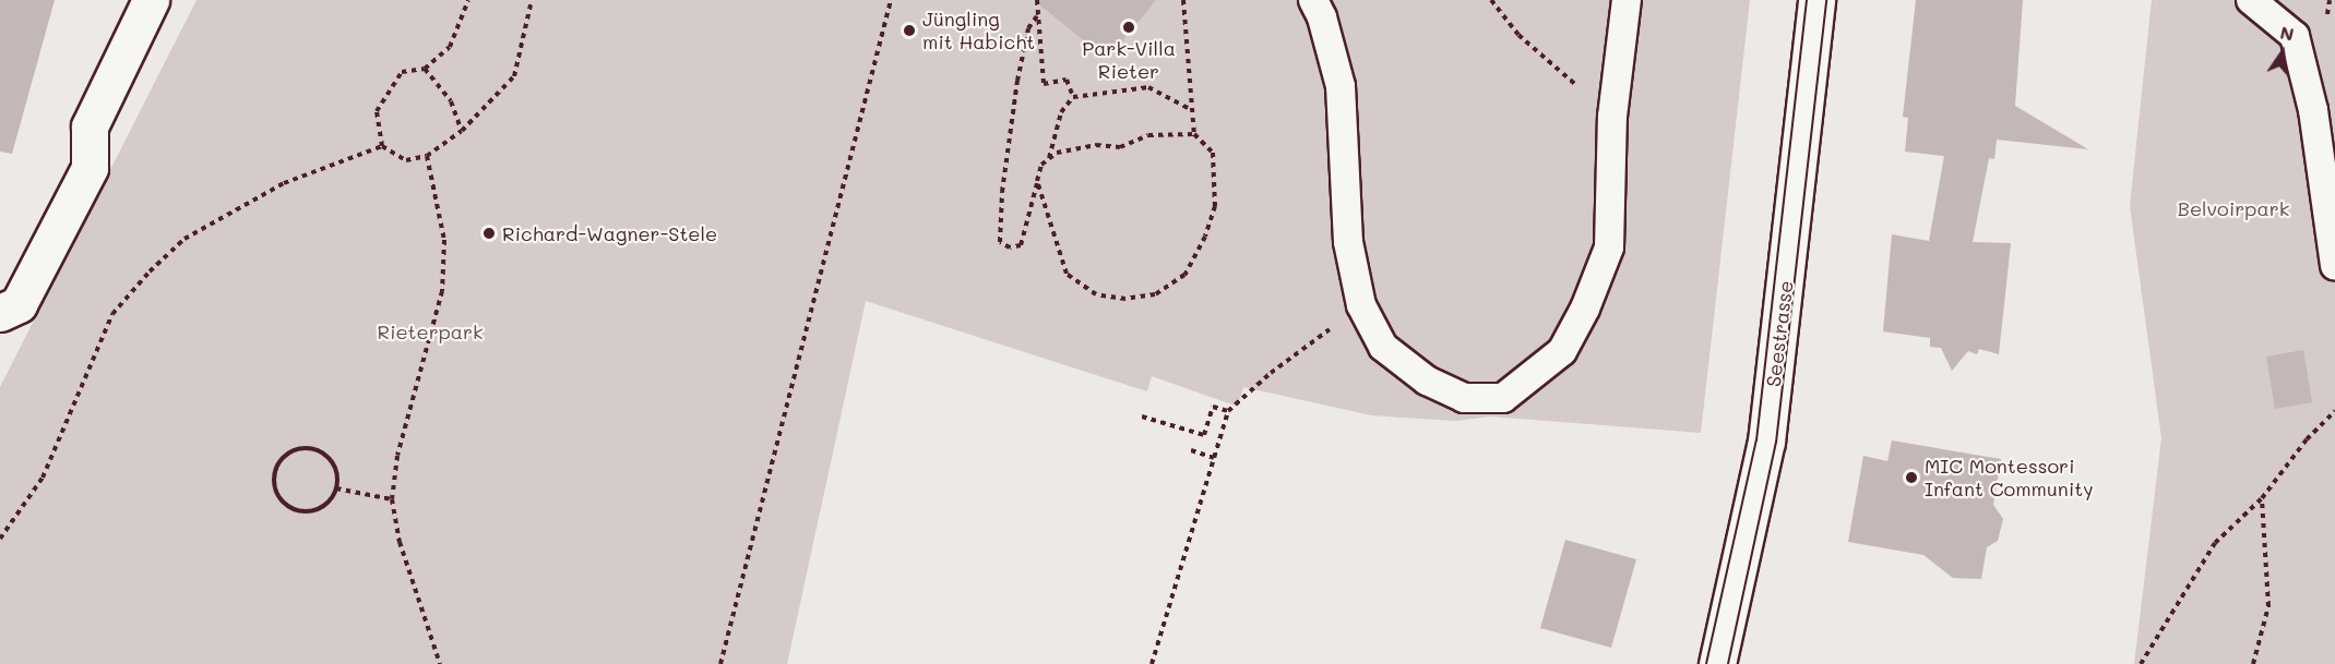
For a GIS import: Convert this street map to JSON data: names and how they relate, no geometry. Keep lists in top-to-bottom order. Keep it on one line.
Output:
{"streets":{"street":["Seestrasse"]},"parks":["Belvoirpark","Rieterpark"],"places":["Park-Villa Rieter","Jüngling mit Habicht","Richard-Wagner-Stele","MIC Montessori Infant Community"],"north":"top"}
